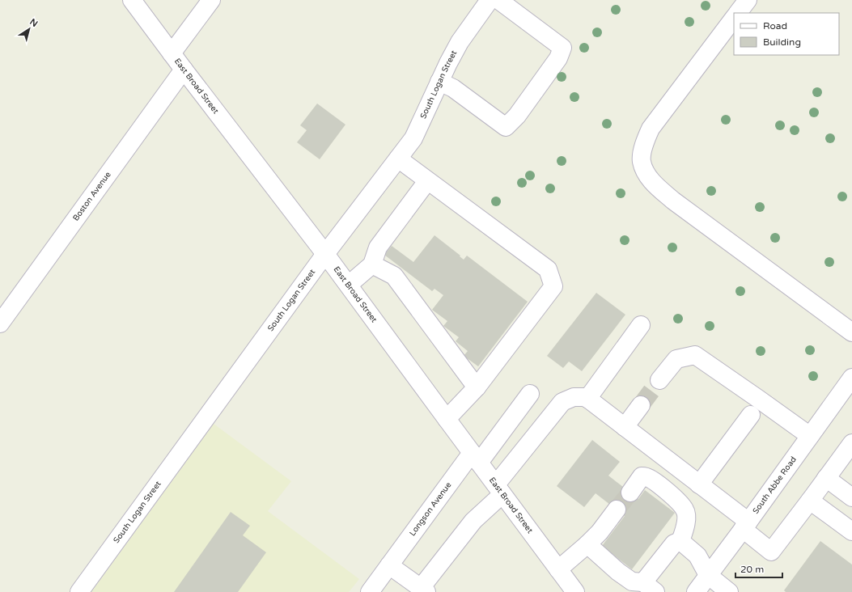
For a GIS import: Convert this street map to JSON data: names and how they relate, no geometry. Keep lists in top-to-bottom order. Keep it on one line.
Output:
{"streets":{"street":["South Logan Street","East Broad Street","Boston Avenue","South Abbe Road","Longson Avenue"]},"crossings":[["South Logan Street","East Broad Street"],["East Broad Street","Boston Avenue"],["East Broad Street","Longson Avenue"]],"legend":["Road","Building"],"scale_bar":"20 m","north":"top right"}
